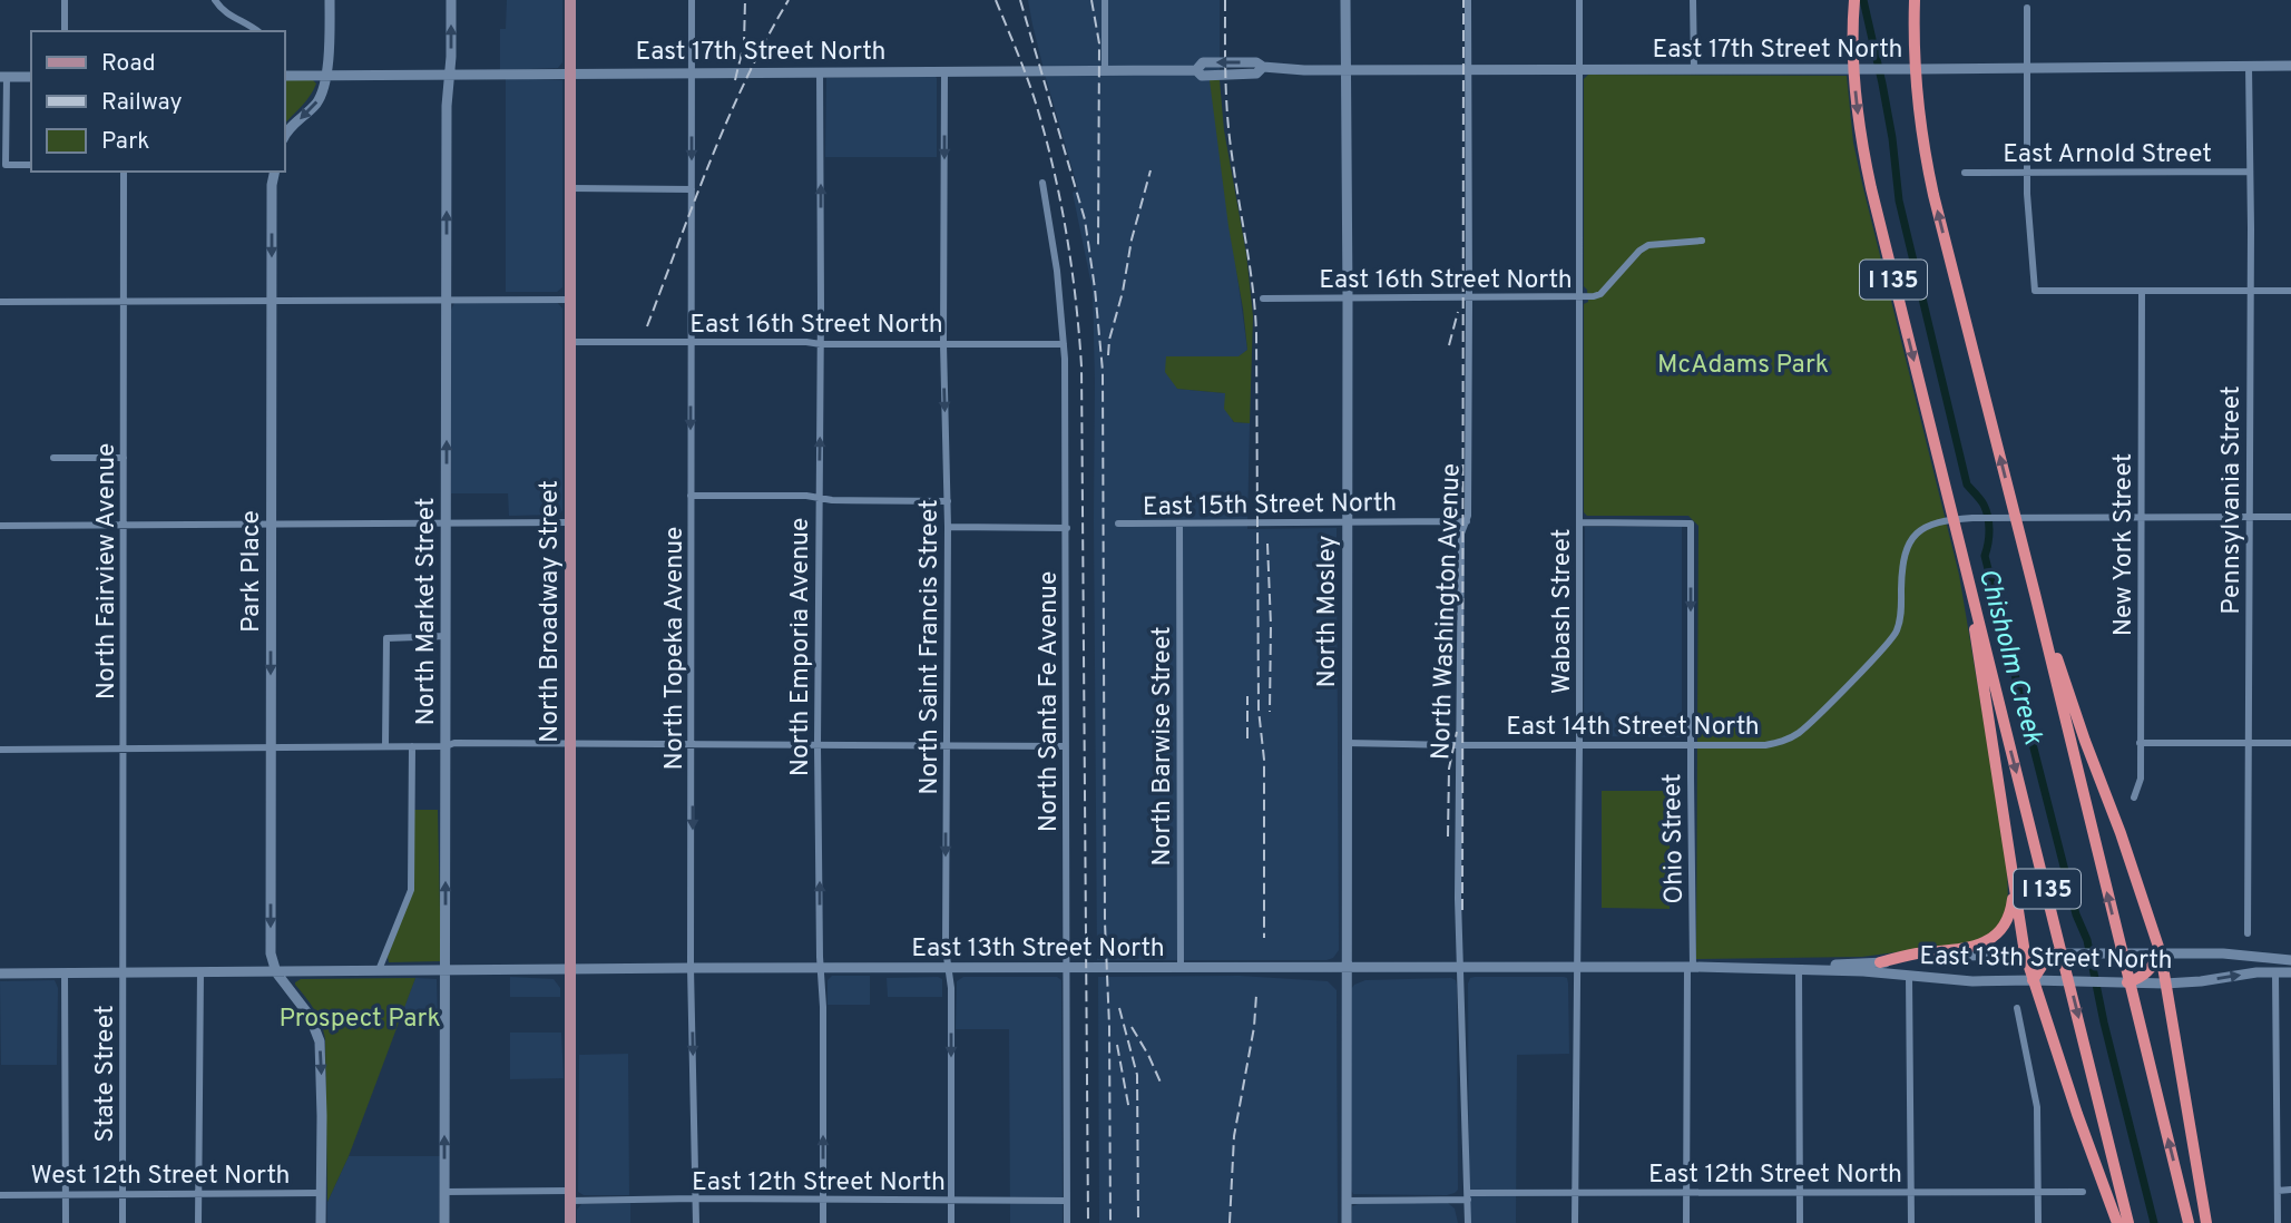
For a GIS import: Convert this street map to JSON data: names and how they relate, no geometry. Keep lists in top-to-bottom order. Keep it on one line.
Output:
{"streets":{"highway":["I 135"],"main road":["North Broadway Street"],"street":["East 17th Street North","East Arnold Street","East 16th Street North","Pennsylvania Street","East 15th Street North","New York Street","North Fairview Avenue","Park Place","North Market Street","North Mosley","North Washington Avenue","Wabash Street","North Emporia Avenue","North Saint Francis Street","North Topeka Avenue","North Santa Fe Avenue","East 14th Street North","North Barwise Street","Ohio Street","East 13th Street North","State Street","East 12th Street North","West 12th Street North"]},"crossings":[["East 17th Street North","Pennsylvania Street"],["East 17th Street North","North Market Street"],["East 17th Street North","North Broadway Street"],["East 17th Street North","North Mosley"],["East 17th Street North","North Washington Avenue"],["East 17th Street North","Wabash Street"],["East 17th Street North","North Emporia Avenue"],["East 17th Street North","North Saint Francis Street"],["East 17th Street North","North Topeka Avenue"],["East Arnold Street","Pennsylvania Street"],["East 16th Street North","North Broadway Street"],["East 16th Street North","North Mosley"],["East 16th Street North","North Washington Avenue"],["East 16th Street North","Wabash Street"],["East 16th Street North","North Emporia Avenue"],["East 16th Street North","North Saint Francis Street"],["East 16th Street North","North Topeka Avenue"],["East 16th Street North","North Santa Fe Avenue"],["East 15th Street North","North Mosley"],["East 15th Street North","North Washington Avenue"],["East 15th Street North","North Barwise Street"],["New York Street","East 14th Street North"],["North Fairview Avenue","East 13th Street North"],["North Fairview Avenue","State Street"],["Park Place","East 13th Street North"],["North Market Street","East 13th Street North"],["North Market Street","East 12th Street North"],["North Broadway Street","East 13th Street North"],["North Broadway Street","East 12th Street North"],["North Mosley","East 14th Street North"],["North Mosley","East 13th Street North"],["North Mosley","East 12th Street North"],["North Washington Avenue","East 14th Street North"],["North Washington Avenue","East 13th Street North"],["North Washington Avenue","East 12th Street North"],["Wabash Street","East 14th Street North"],["Wabash Street","Ohio Street"],["Wabash Street","East 13th Street North"],["Wabash Street","East 12th Street North"],["North Emporia Avenue","East 13th Street North"],["North Emporia Avenue","East 12th Street North"],["North Saint Francis Street","East 13th Street North"],["North Saint Francis Street","East 12th Street North"],["North Topeka Avenue","East 13th Street North"],["North Topeka Avenue","East 12th Street North"],["North Santa Fe Avenue","East 13th Street North"],["North Santa Fe Avenue","East 12th Street North"],["East 14th Street North","Ohio Street"],["North Barwise Street","East 13th Street North"],["Ohio Street","East 13th Street North"],["Ohio Street","East 12th Street North"],["East 13th Street North","State Street"],["State Street","West 12th Street North"]],"one_way":["Park Place","North Market Street","North Emporia Avenue","North Saint Francis Street","North Topeka Avenue"],"water":["Chisholm Creek"],"parks":["McAdams Park","Prospect Park"],"legend":["Road","Railway","Park"]}
